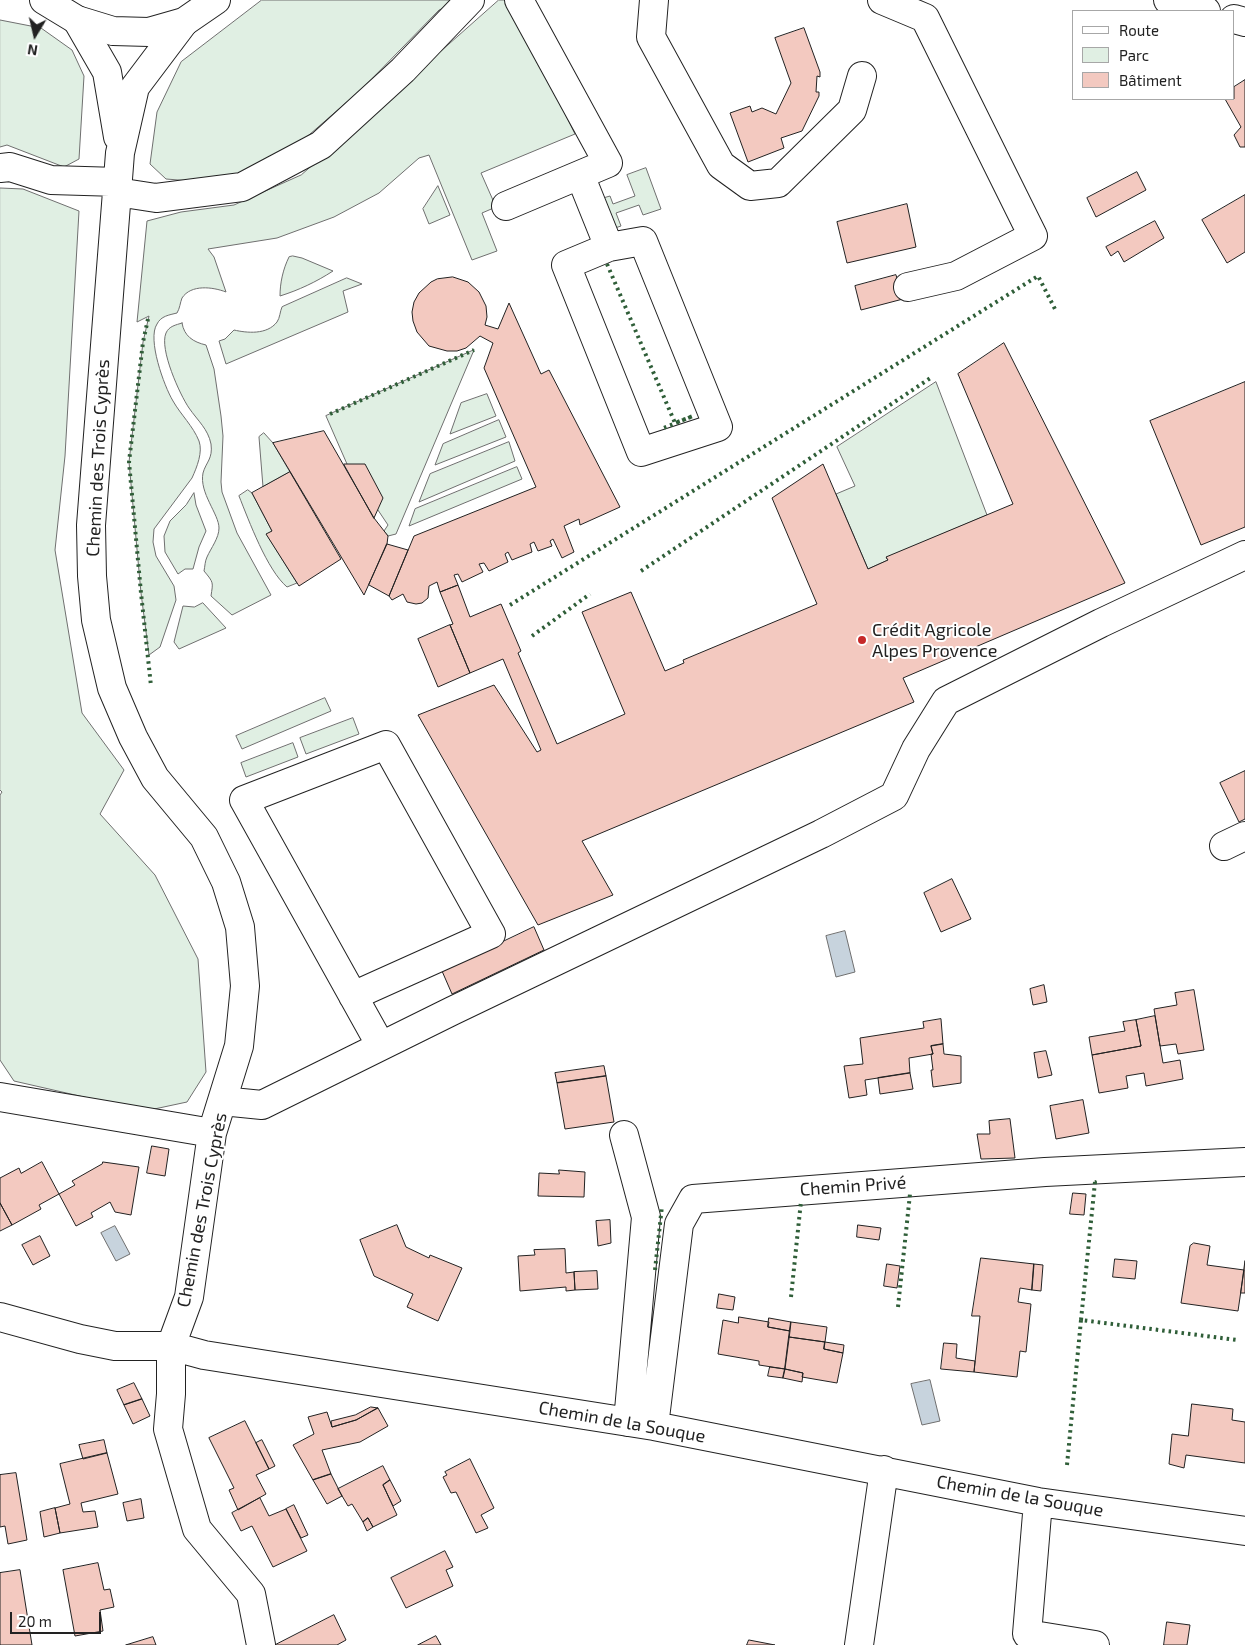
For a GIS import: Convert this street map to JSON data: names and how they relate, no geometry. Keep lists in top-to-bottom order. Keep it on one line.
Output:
{"streets":{"main road":["Chemin des Trois Cyprès","Chemin Privé","Chemin de la Souque"]},"crossings":[["Chemin des Trois Cyprès","Chemin de la Souque"],["Chemin Privé","Chemin de la Souque"]],"places":["Crédit Agricole Alpes Provence"],"legend":["Route","Parc","Bâtiment"],"scale_bar":"20 m","north":"bottom"}
